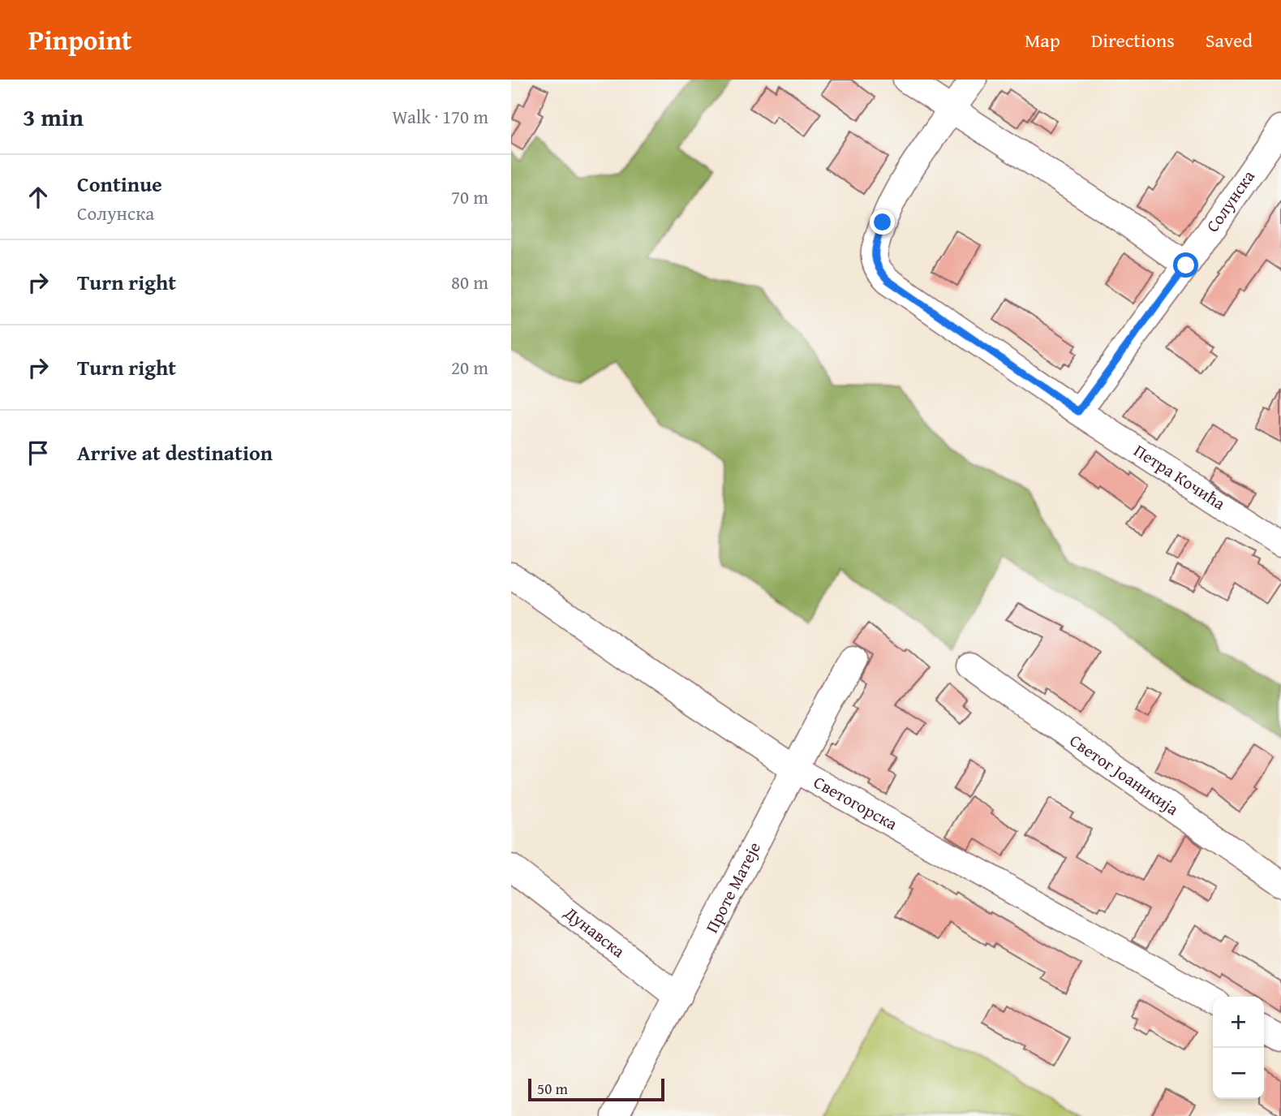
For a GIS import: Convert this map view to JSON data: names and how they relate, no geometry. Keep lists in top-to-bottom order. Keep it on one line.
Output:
{"streets":{"street":["Солунска","Петра Кочића","Светог Јоаникија","Светогорска","Проте Матеје","Дунавска"]},"crossings":[["Солунска","Петра Кочића"],["Светогорска","Проте Матеје"],["Проте Матеје","Дунавска"]],"scale_bar":"50 m","page":{"header":"Pinpoint","nav":["Map","Directions","Saved"],"heading":["3 min","Walk · 170 m"],"list":[["Continue","Солунска","70 m"],["Turn right","80 m"],["Turn right","20 m"],"Arrive at destination"],"map_buttons":["+","−"],"scale":"50 m"}}
